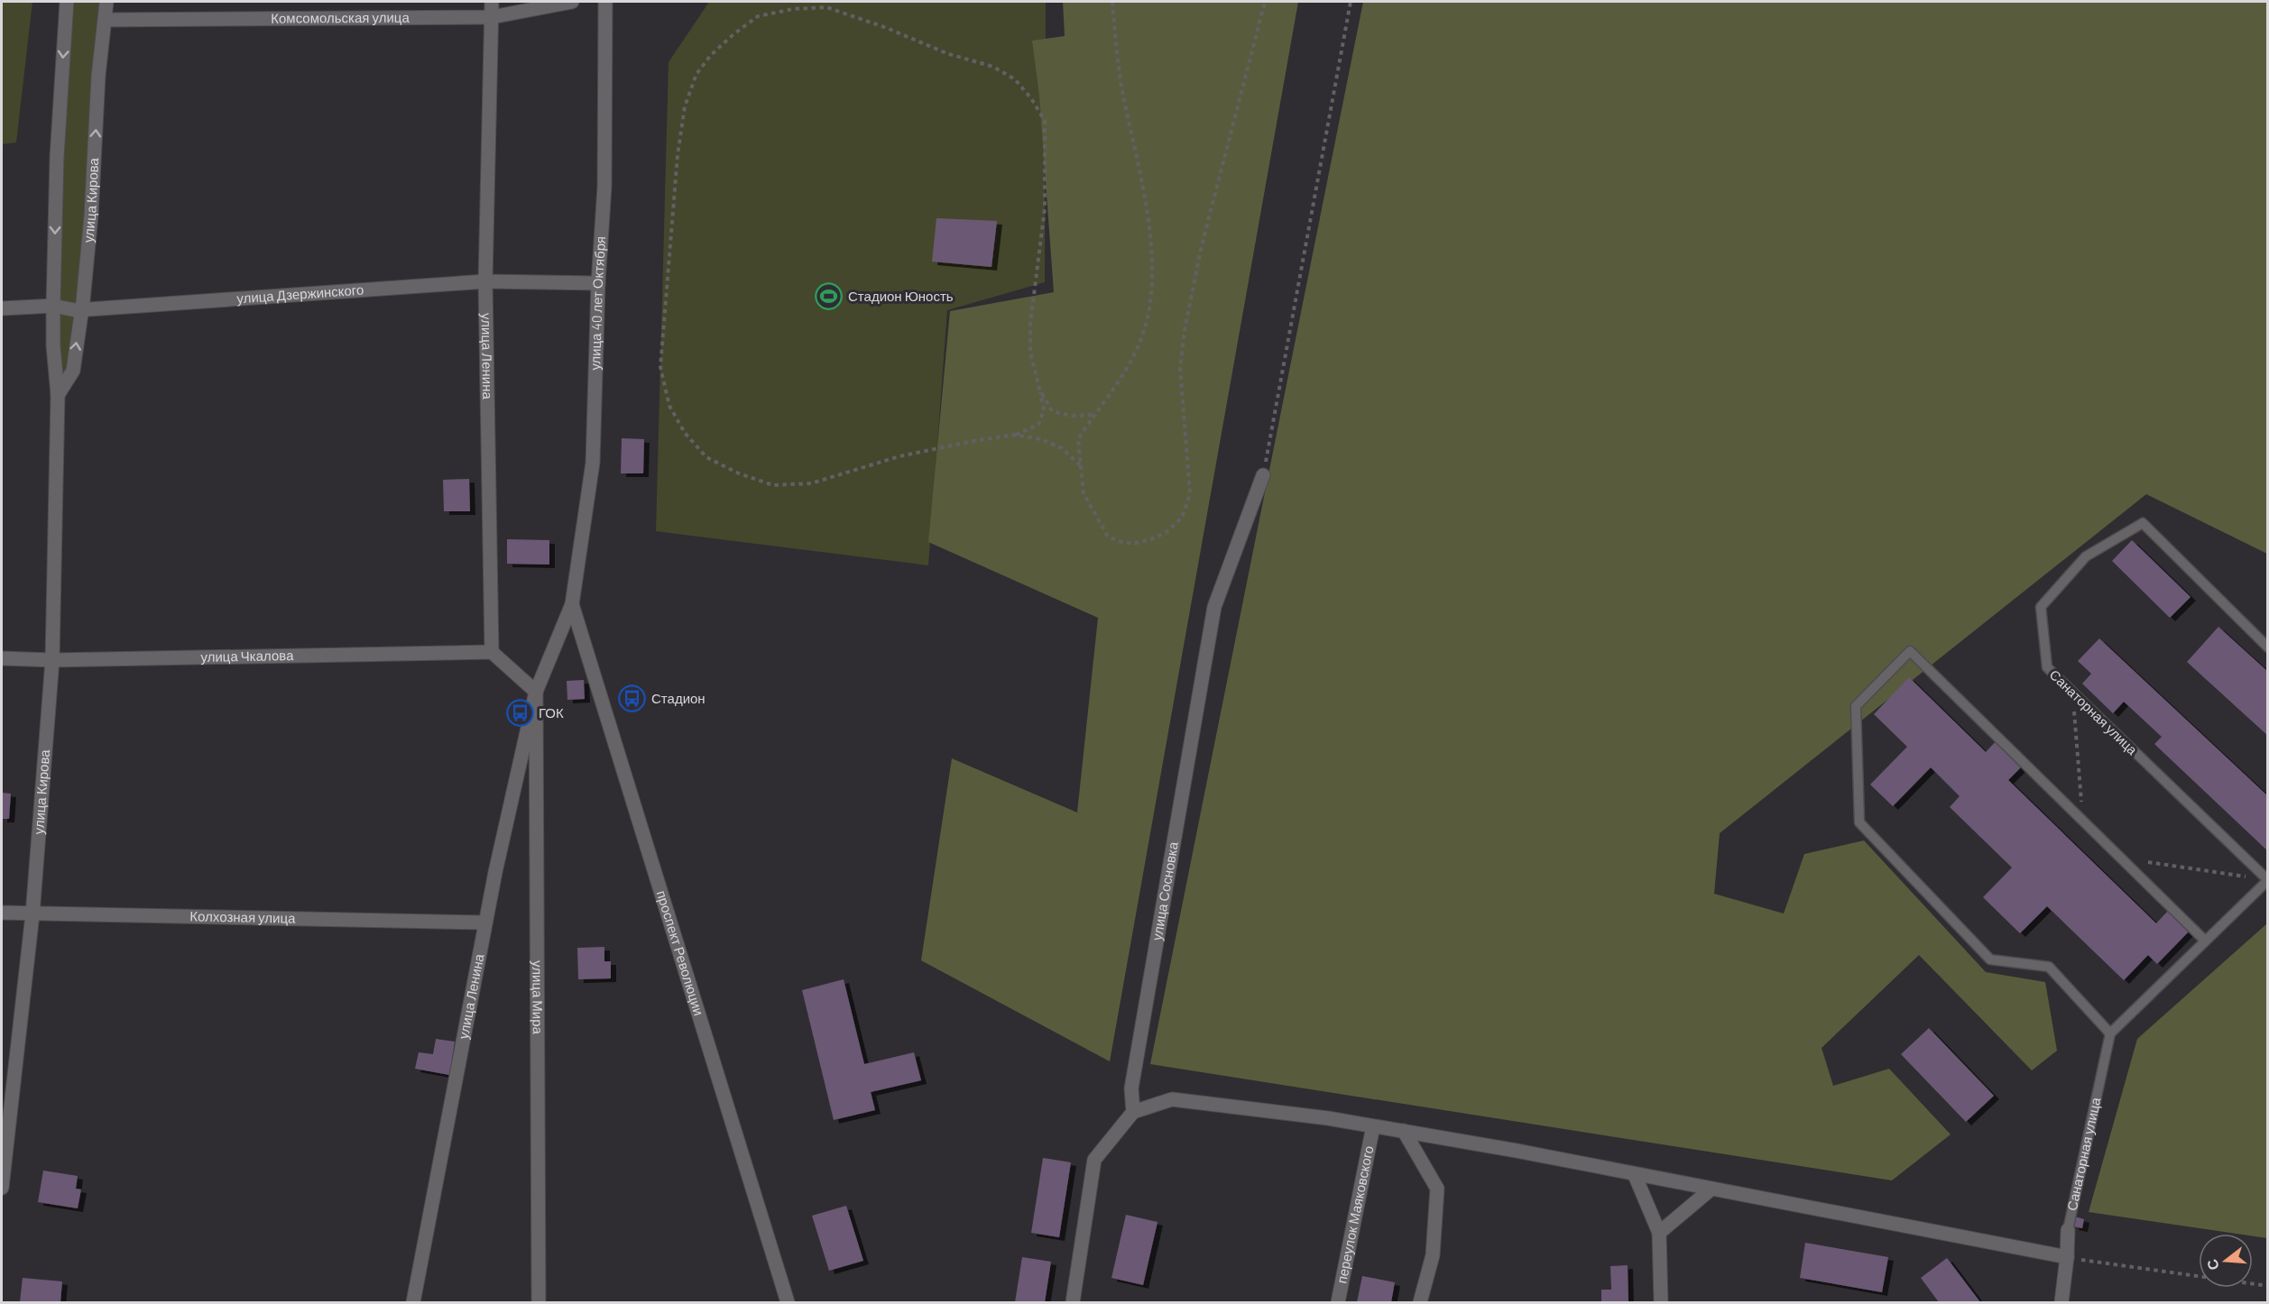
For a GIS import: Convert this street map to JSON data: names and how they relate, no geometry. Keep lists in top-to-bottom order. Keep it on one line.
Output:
{"streets":{"street":["Комсомольская улица","улица Кирова","улица Дзержинского","улица 40 лет Октября","улица Ленина","улица Чкалова","Санаторная улица","улица Сосновка","Колхозная улица","проспект Революции","улица Мира","переулок Маяковского"]},"crossings":[["Комсомольская улица","улица Кирова"],["Комсомольская улица","улица Ленина"],["улица Кирова","улица Дзержинского"],["улица Кирова","улица Чкалова"],["улица Кирова","Колхозная улица"],["улица Дзержинского","улица 40 лет Октября"],["улица Дзержинского","улица Ленина"],["улица 40 лет Октября","улица Ленина"],["улица 40 лет Октября","проспект Революции"],["улица Ленина","улица Чкалова"],["улица Ленина","Колхозная улица"],["улица Ленина","проспект Революции"],["улица Ленина","улица Мира"]],"places":{"sports":["Стадион Юность"],"bus stop":["Стадион","ГОК"]},"north":"left"}
